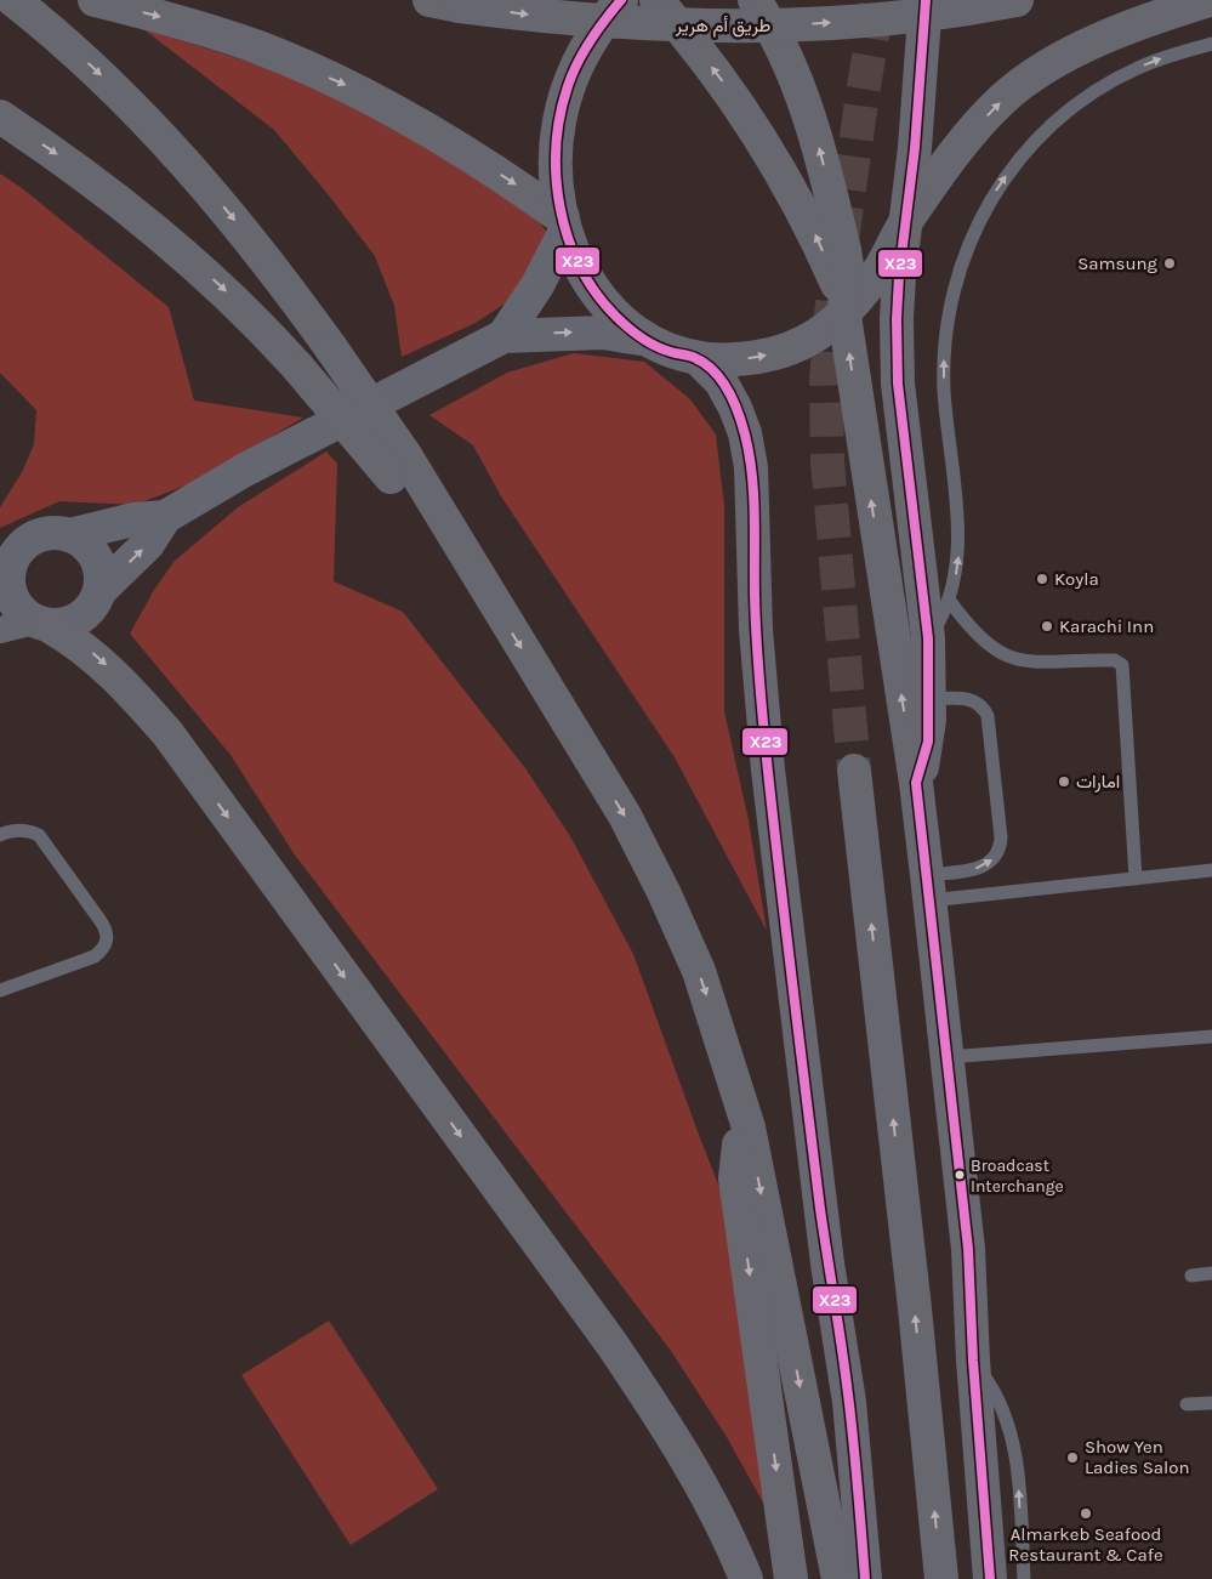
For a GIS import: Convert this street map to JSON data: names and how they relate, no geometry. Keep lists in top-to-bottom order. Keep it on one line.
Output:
{"streets":{"main road":["طريق أم هرير"]},"one_way":["طريق أم هرير"],"places":["Samsung","Koyla","Karachi Inn","امارات","Broadcast Interchange","Show Yen Ladies Salon","Almarkeb Seafood Restaurant & Cafe"],"lines":["transit line X23"]}
